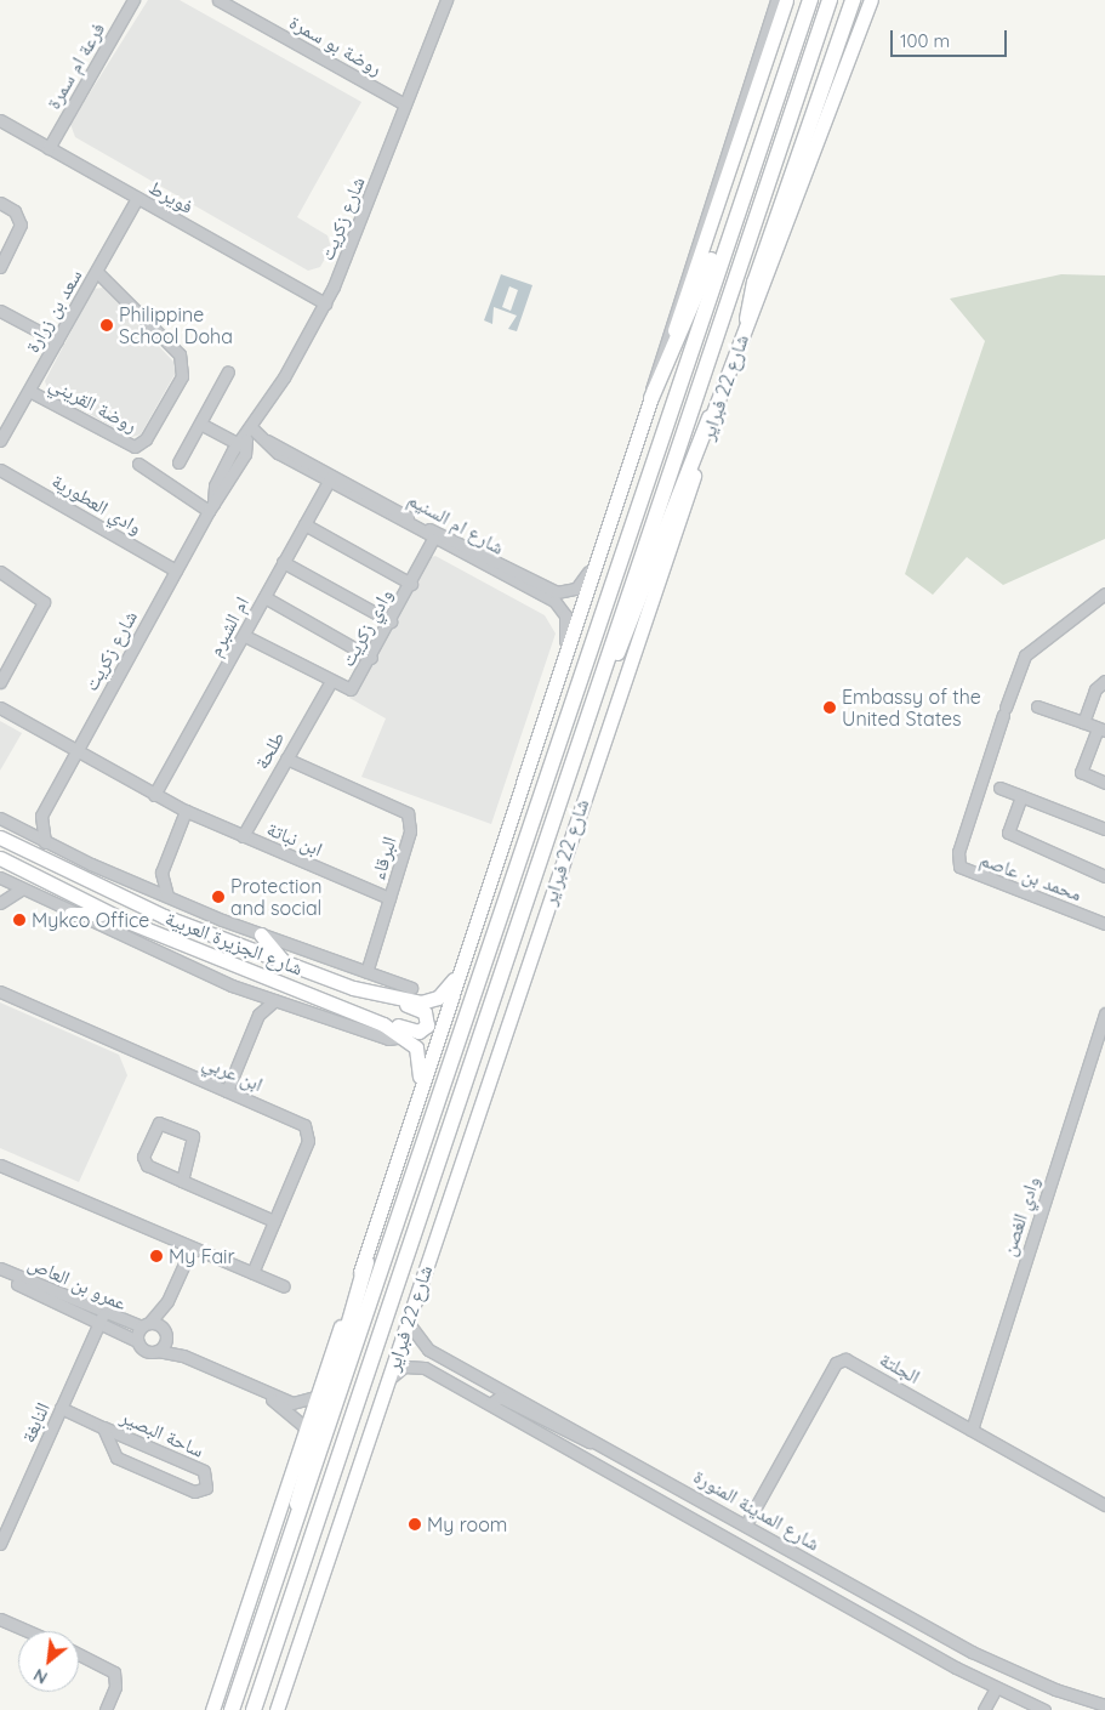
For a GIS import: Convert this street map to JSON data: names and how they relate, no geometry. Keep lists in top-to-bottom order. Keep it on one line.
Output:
{"streets":{"highway":["شارع 22 فبراير"],"main road":["شارع الجزيرة العربية"],"street":["روضة بو سمرة","فرعة ام سمرة","فويرط","شارع زكريت","سعد بن زرارة","روضة القريني","وادي العطورية","شارع ام السنيم","ام الشبرم","وادي زكريت","طلحة","ابن نباتة","البرقاء","محمد بن عاصم","ابن عربي","وادي الغصن","عمرو بن العاص","الجلتة","النابغة","ساحة البصير","شارع المدينة المنورة"]},"crossings":[["روضة بو سمرة","شارع زكريت"],["فرعة ام سمرة","فويرط"],["فويرط","شارع زكريت"],["فويرط","سعد بن زرارة"],["شارع زكريت","وادي العطورية"],["شارع زكريت","شارع ام السنيم"],["شارع زكريت","ابن نباتة"],["سعد بن زرارة","روضة القريني"],["شارع 22 فبراير","شارع المدينة المنورة"],["شارع ام السنيم","ام الشبرم"],["شارع ام السنيم","وادي زكريت"],["ام الشبرم","وادي زكريت"],["ام الشبرم","ابن نباتة"],["وادي زكريت","طلحة"],["طلحة","ابن نباتة"],["طلحة","البرقاء"],["ابن نباتة","البرقاء"],["البرقاء","شارع الجزيرة العربية"],["وادي الغصن","الجلتة"],["عمرو بن العاص","النابغة"],["الجلتة","شارع المدينة المنورة"],["النابغة","ساحة البصير"]],"places":["Philippine School Doha","Embassy of the United States","Protection and social","Mykco Office","My Fair","My room"],"scale_bar":"100 m","north":"bottom left"}
